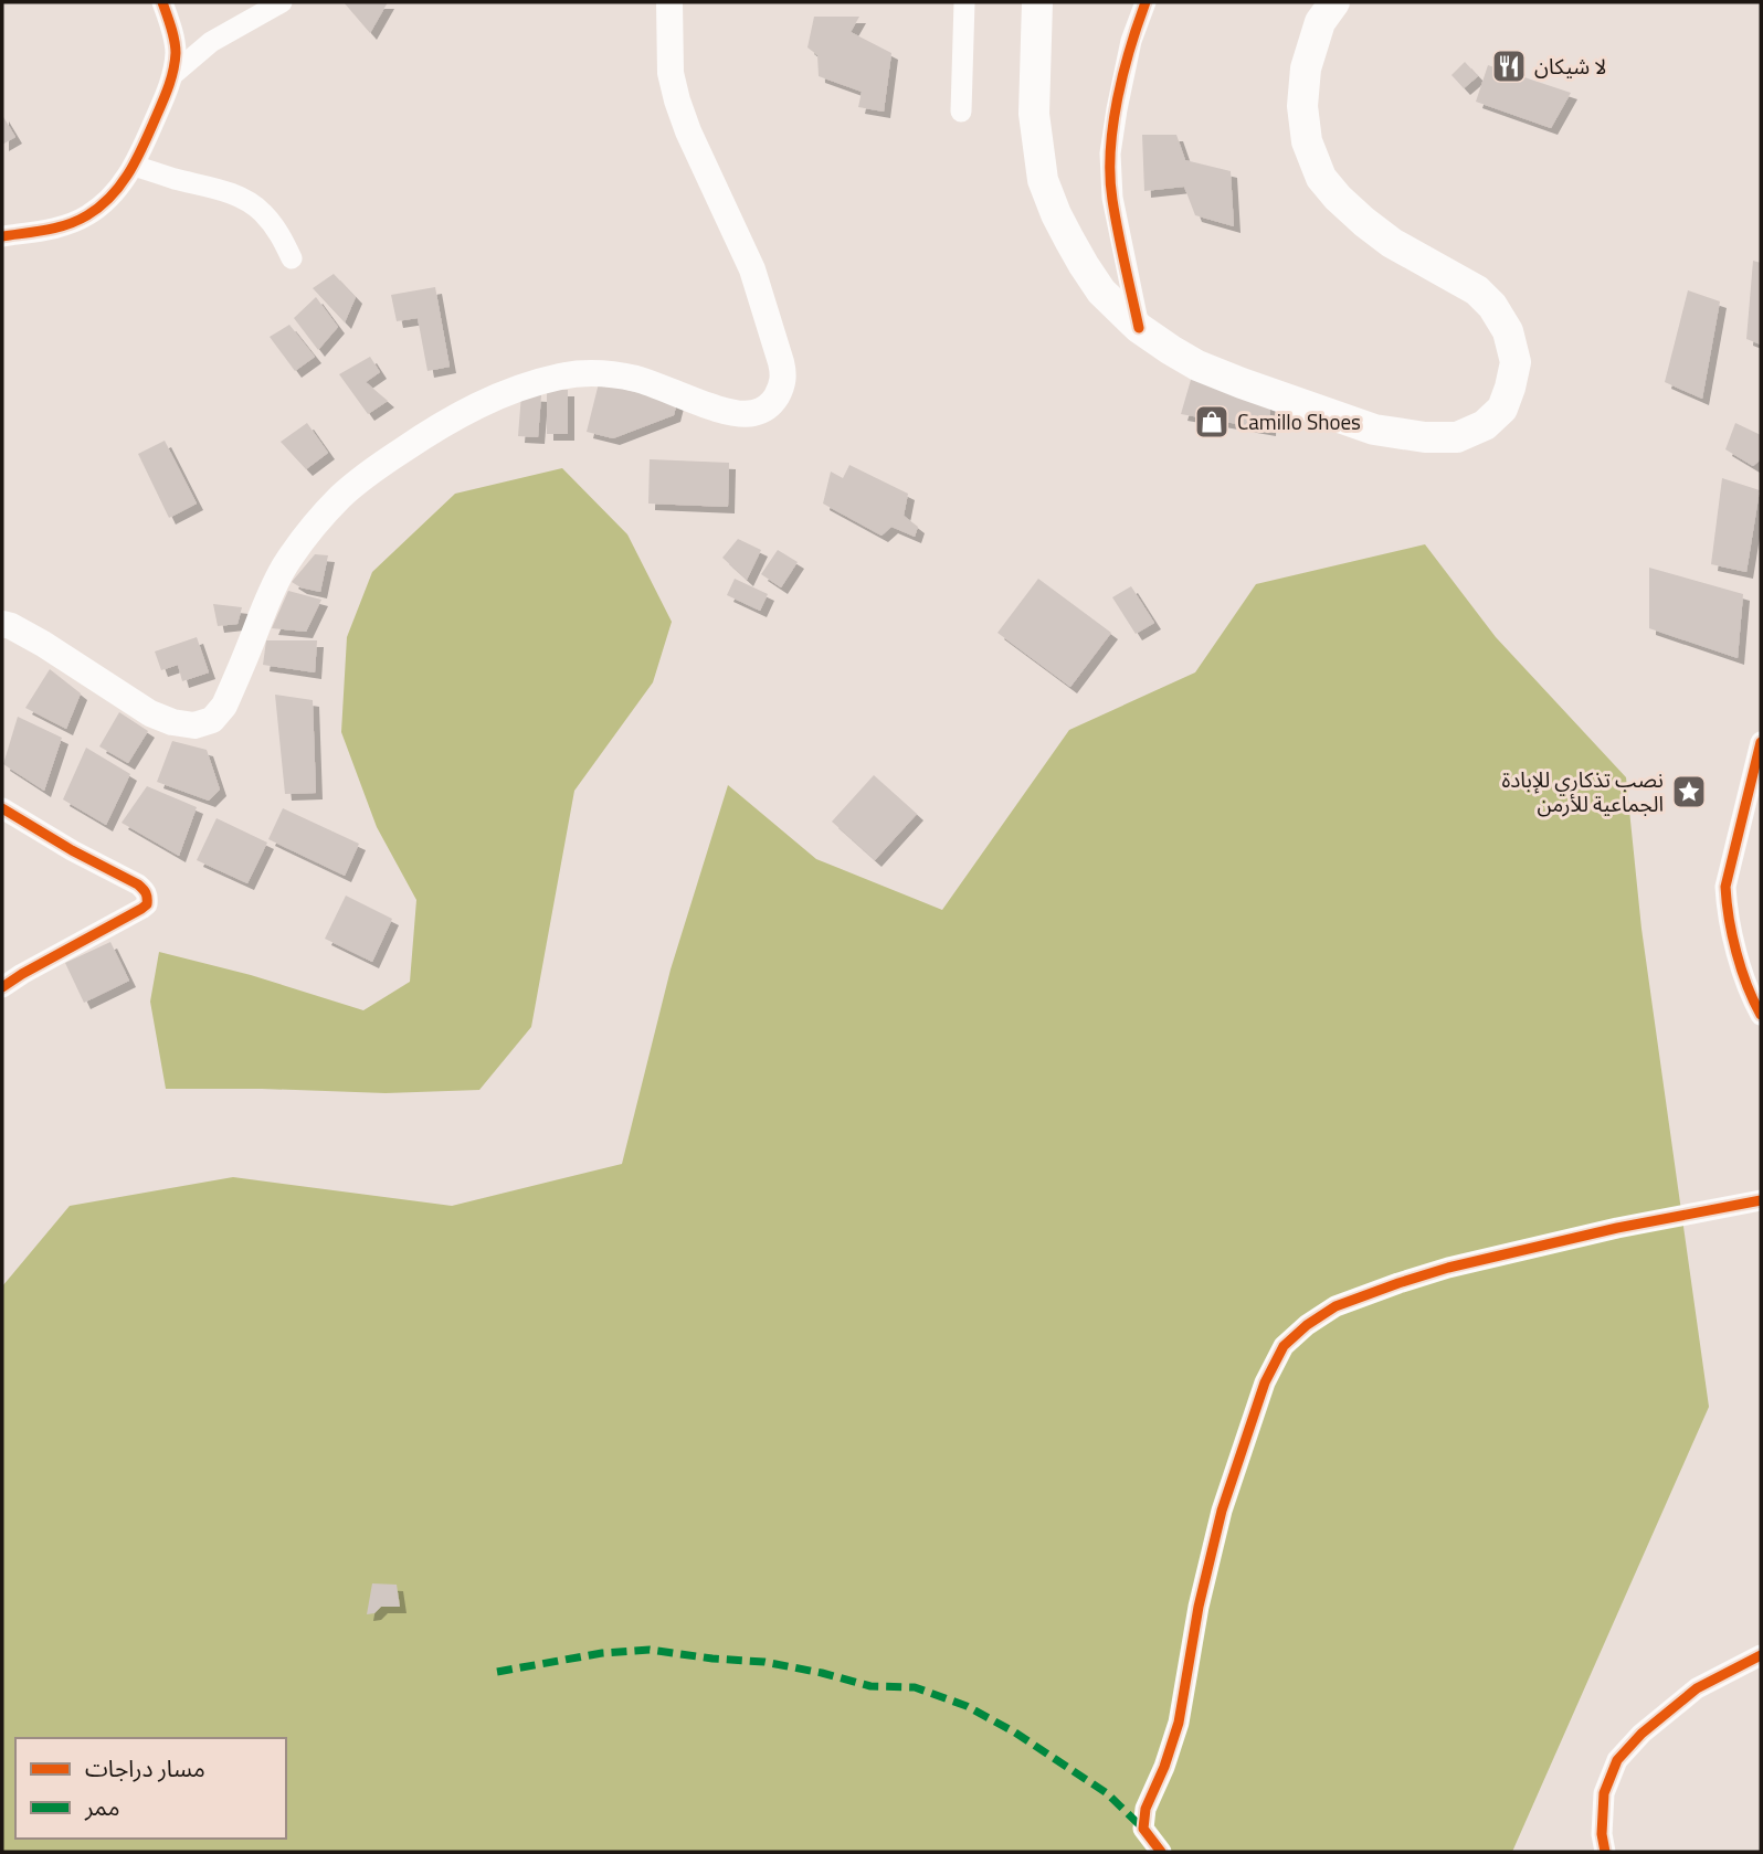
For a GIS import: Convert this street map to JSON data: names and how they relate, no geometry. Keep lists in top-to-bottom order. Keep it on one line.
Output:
{"places":{"restaurant":["لا شيكان"],"shop":["Camillo Shoes"],"place":["نصب تذكاري للإبادة الجماعية للأرمن"]},"legend":["مسار دراجات","ممر"]}
